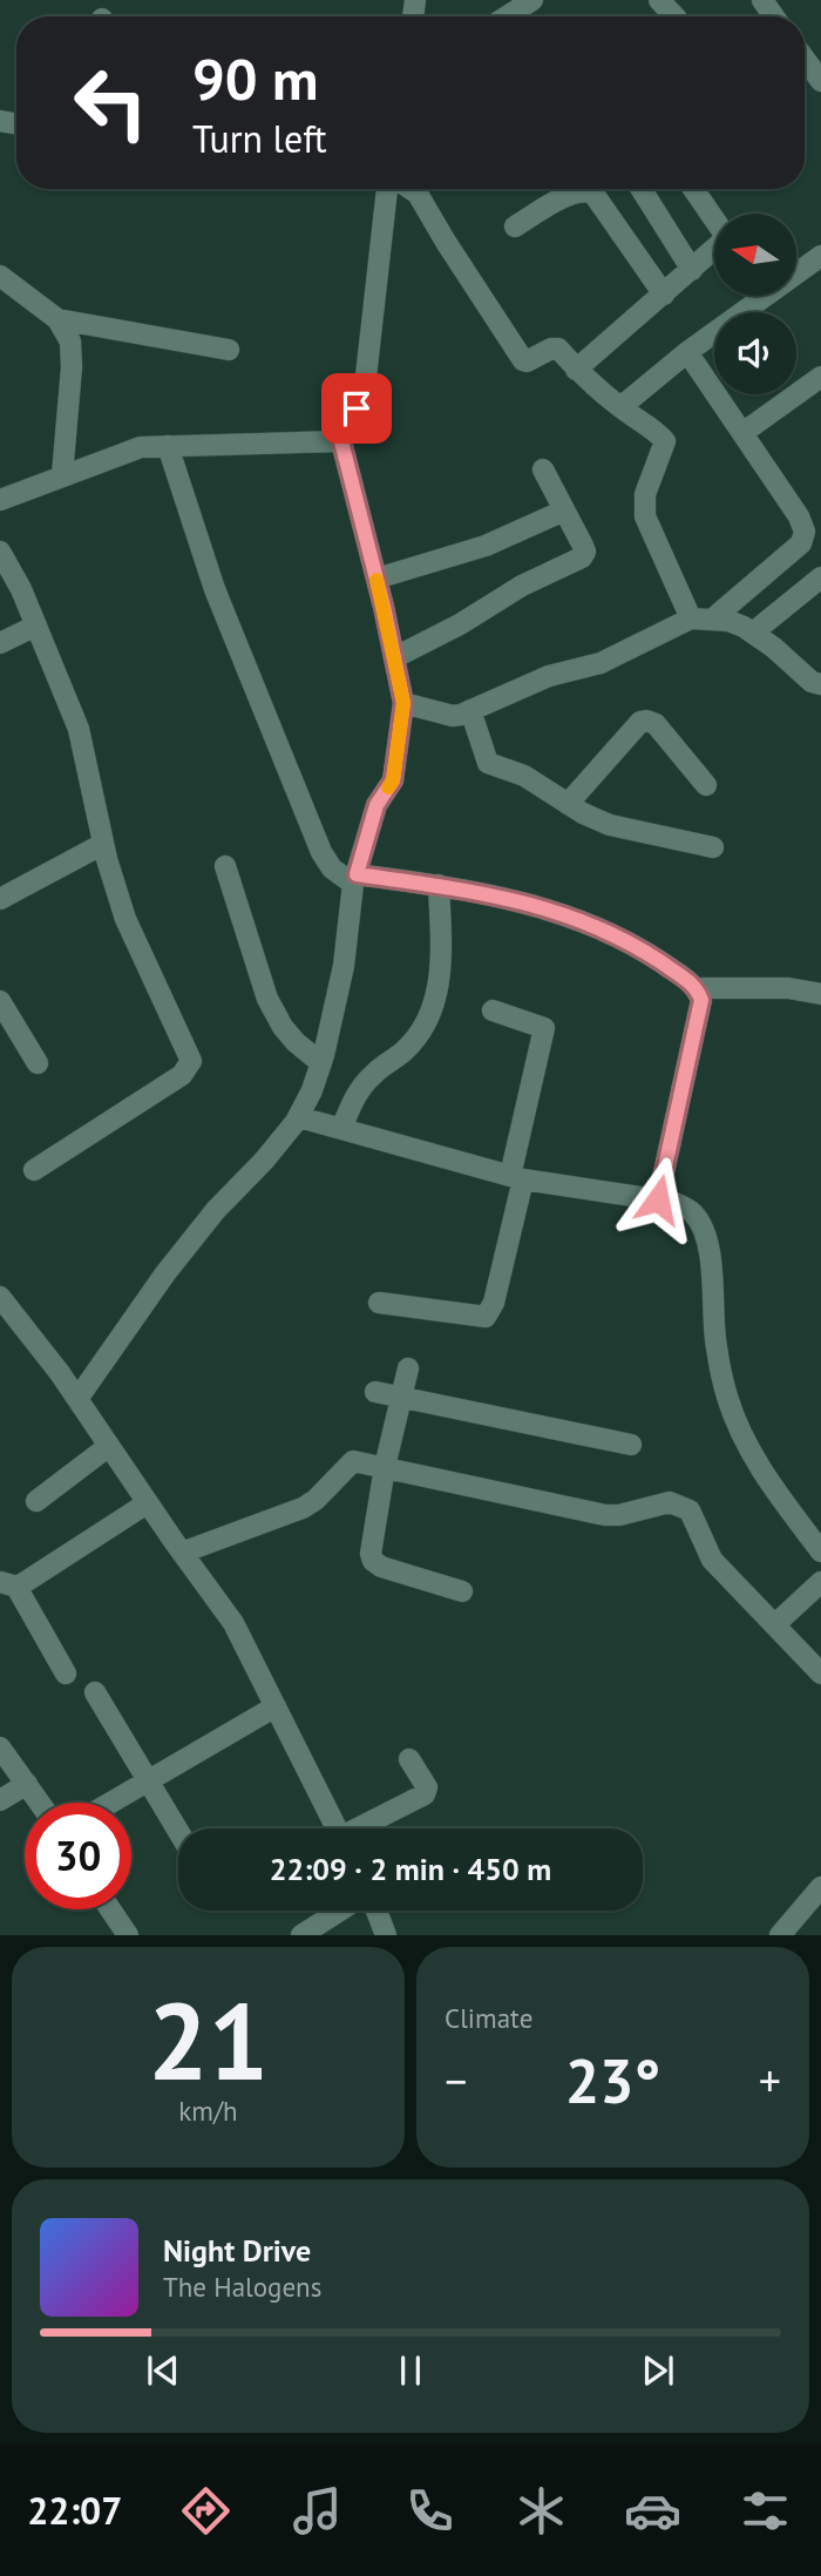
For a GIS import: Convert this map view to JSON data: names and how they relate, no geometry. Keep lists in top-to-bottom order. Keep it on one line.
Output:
{"north":"left","page":{"turn":["90 m","Turn left"],"limit":"30","trip":"22:09 · 2 min · 450 m","tile":[["21","km/h"],"Climate"],"heat":["−","23°","+"],"song":["Night Drive","The Halogens"],"tabs":"22:07"}}
